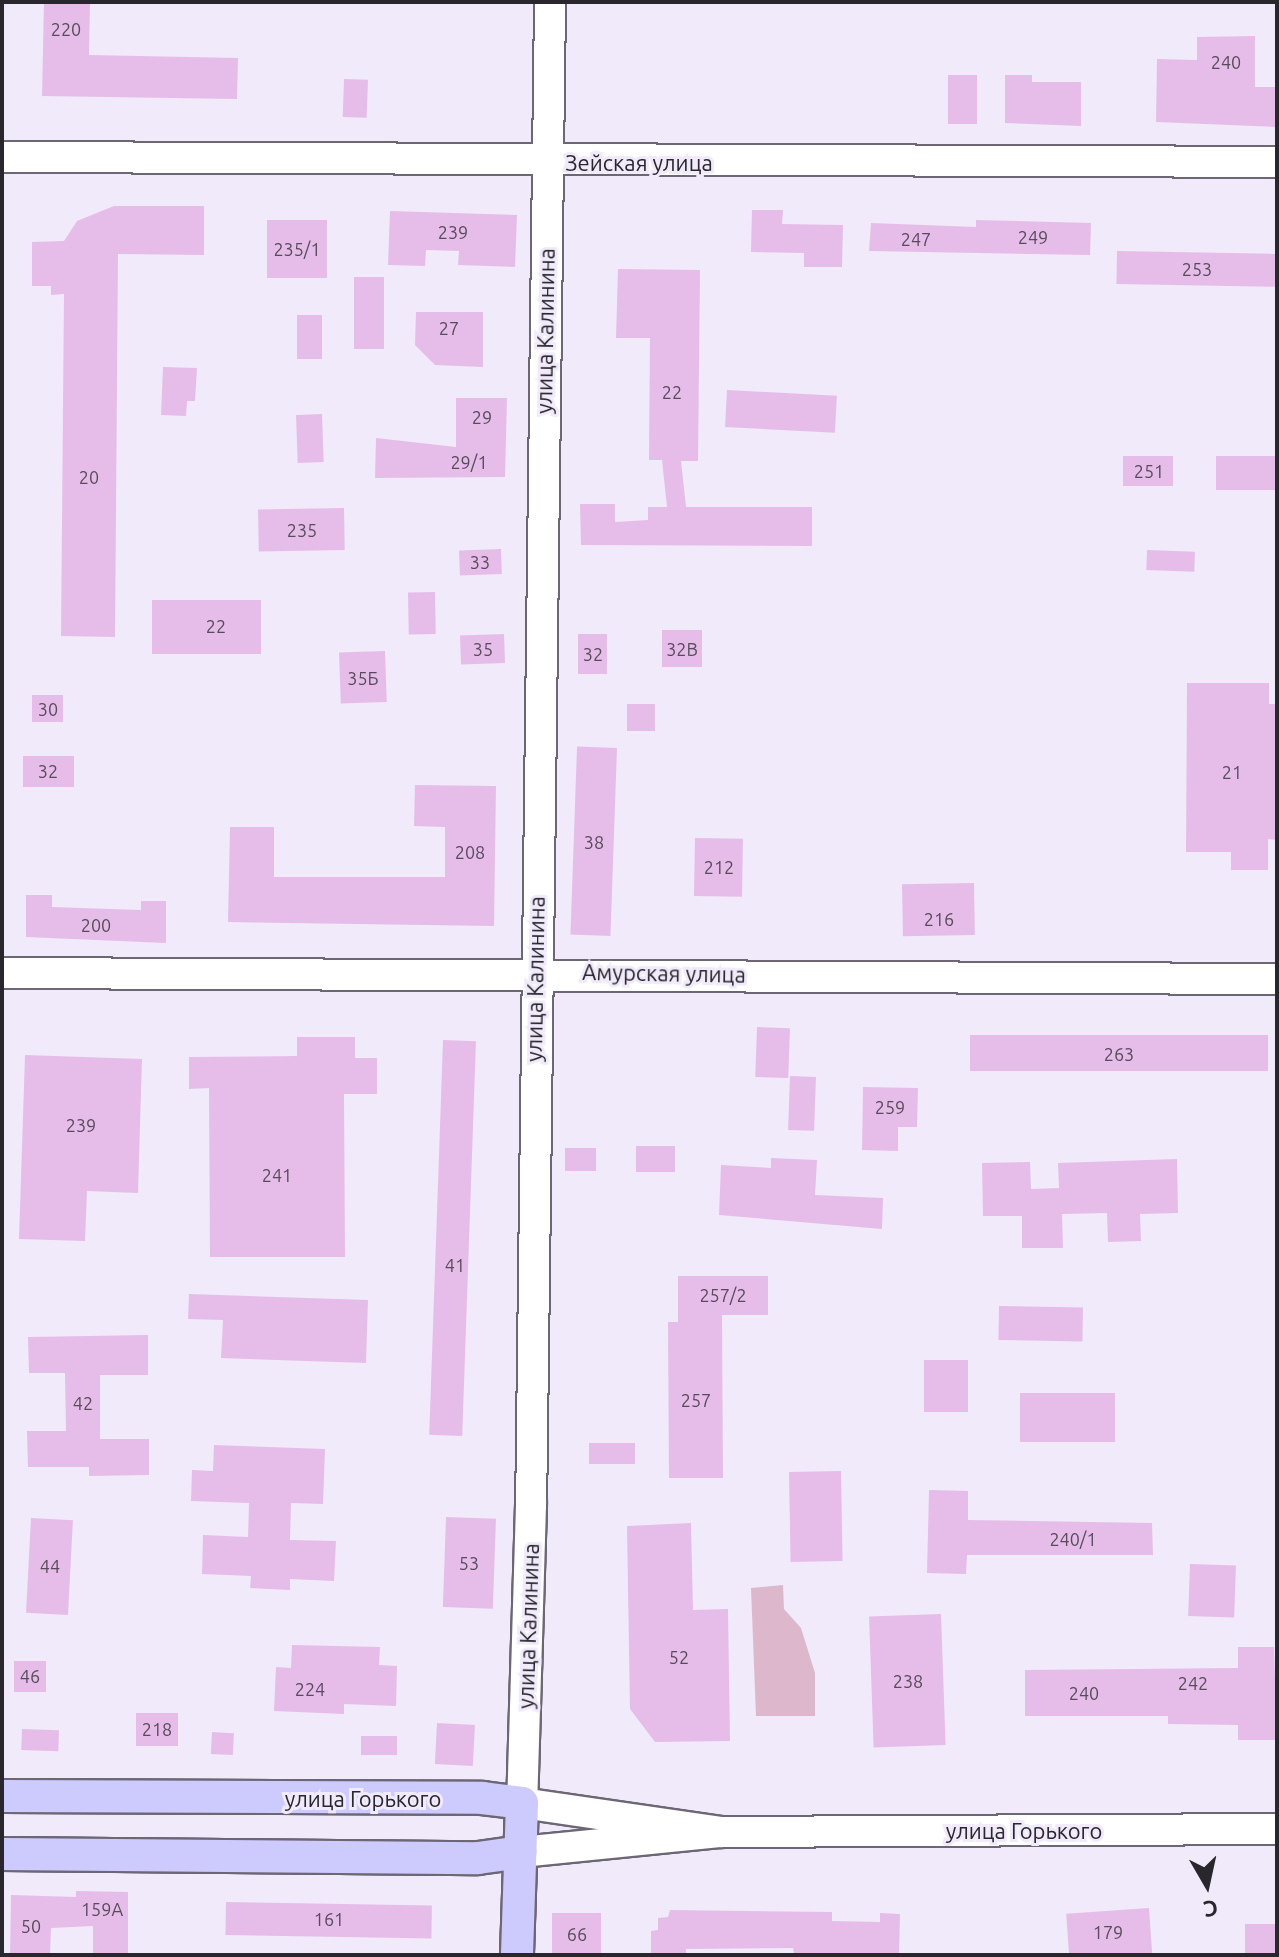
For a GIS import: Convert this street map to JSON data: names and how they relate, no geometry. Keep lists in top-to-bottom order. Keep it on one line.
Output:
{"streets":{"main road":["Зейская улица","улица Калинина","Амурская улица","улица Горького"]},"crossings":[["Зейская улица","улица Калинина"],["улица Калинина","Амурская улица"],["улица Калинина","улица Горького"]],"house_numbers":["220","240","239","249","247","235/1","253","27","22","29","29/1","251","20","235","33","22","35","32В","32","35Б","30","32","21","38","208","212","216","200","263","259","239","241","41","257/2","257","42","240/1","53","44","52","46","238","242","224","240","218","159А","161","50","179","66"],"north":"bottom"}
